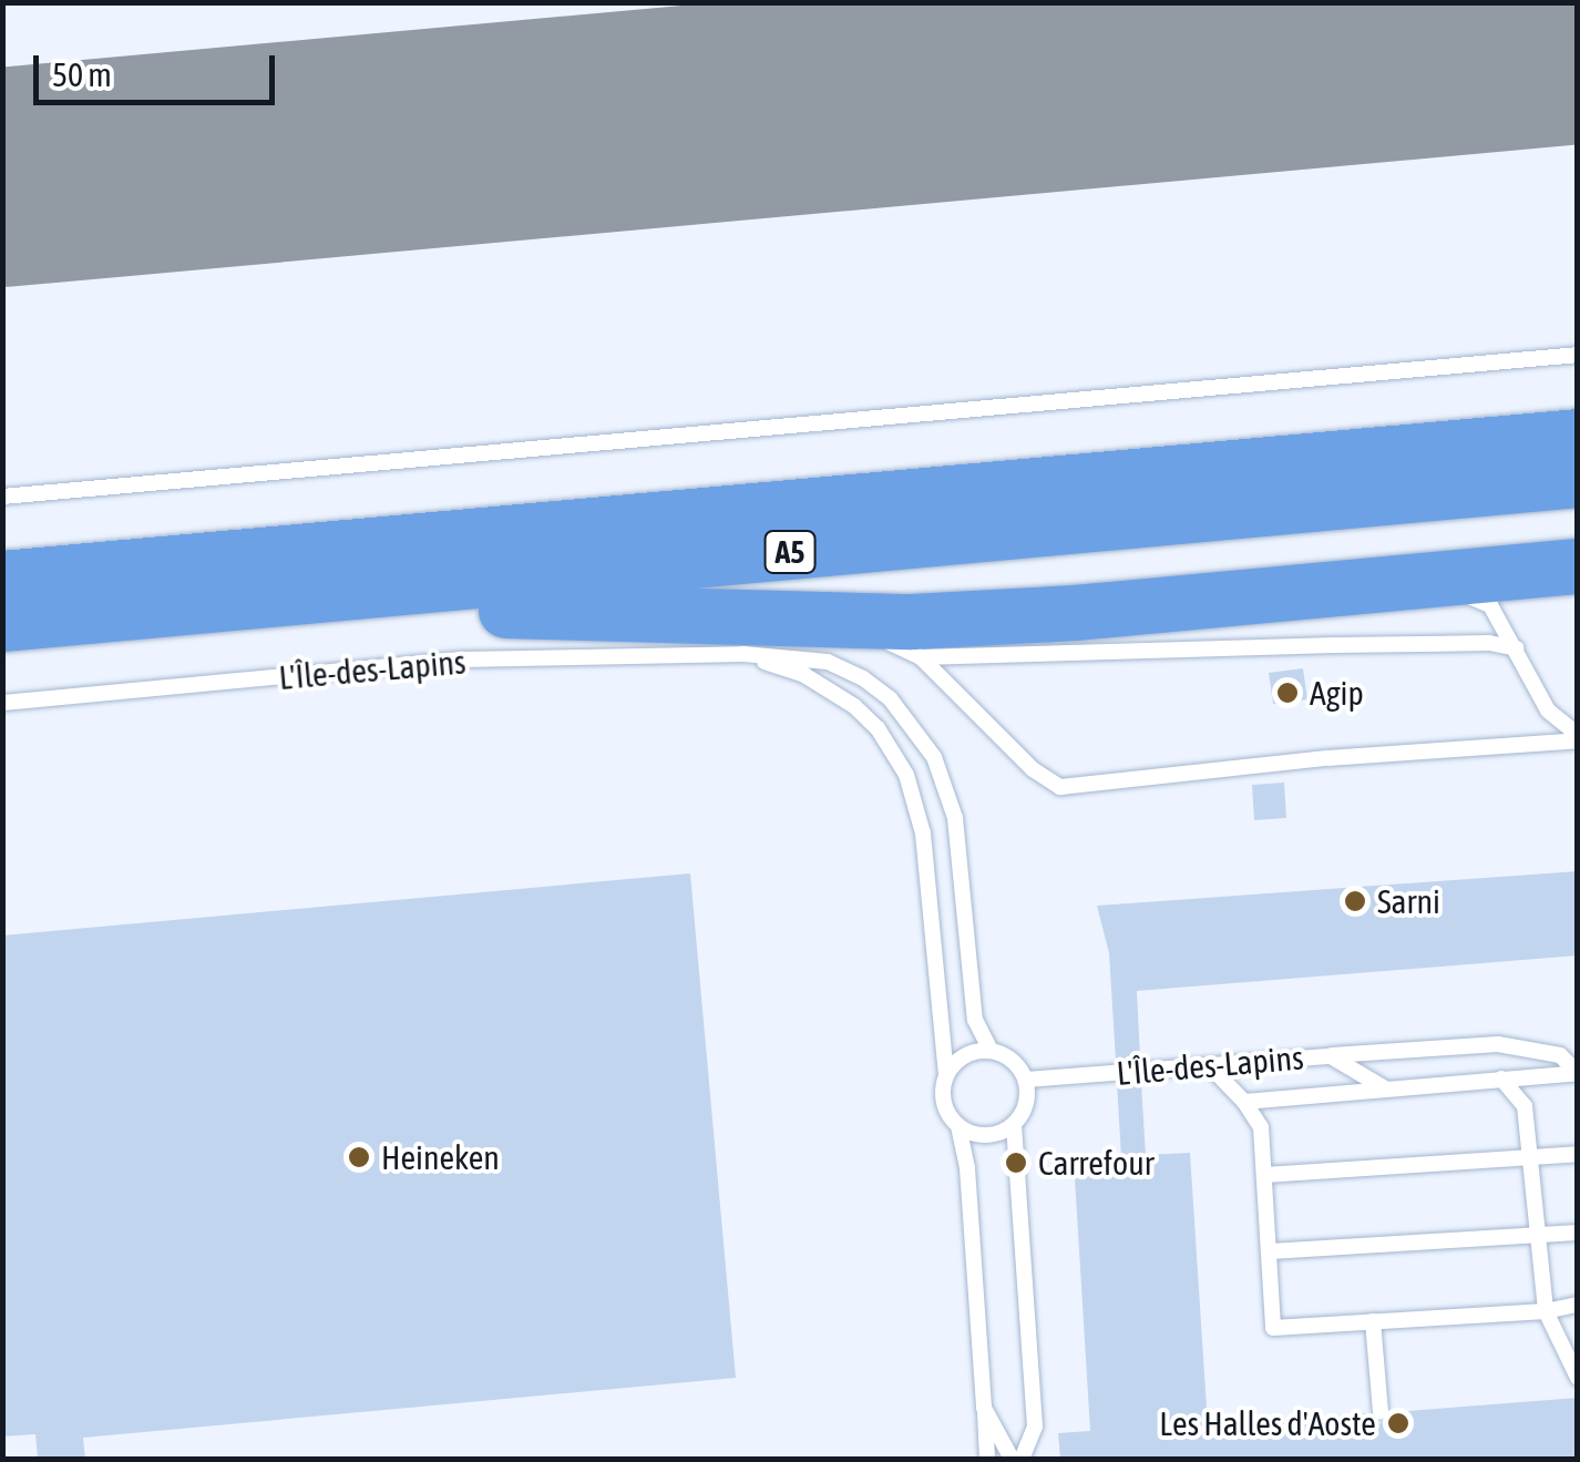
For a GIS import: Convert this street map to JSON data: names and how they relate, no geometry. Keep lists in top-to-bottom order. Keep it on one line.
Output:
{"streets":{"highway":["A5"],"lane":["L'Île-des-Lapins"]},"places":["Agip","Sarni","Heineken","Carrefour","Les Halles d'Aoste"],"scale_bar":"50 m"}
